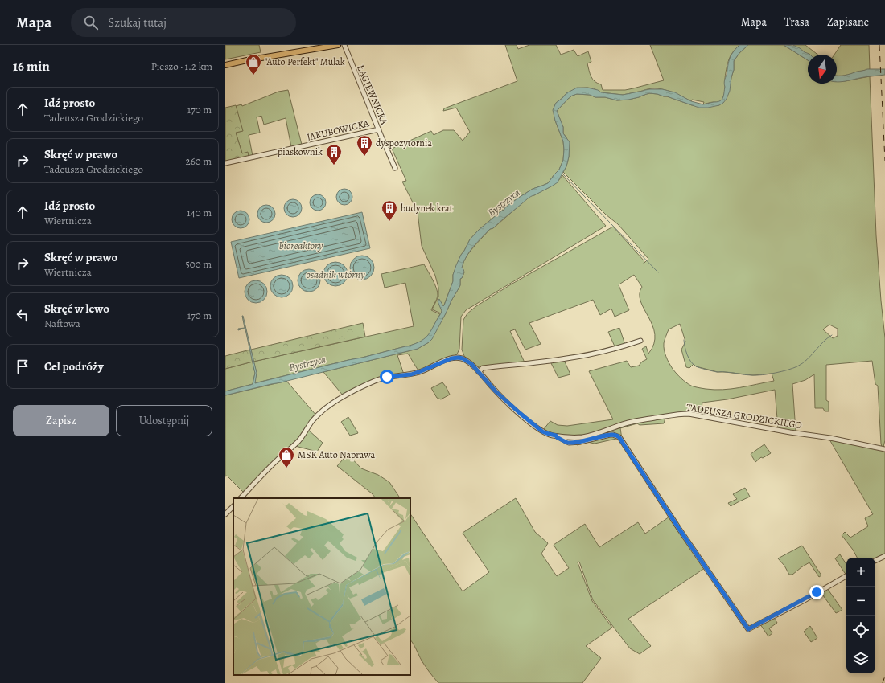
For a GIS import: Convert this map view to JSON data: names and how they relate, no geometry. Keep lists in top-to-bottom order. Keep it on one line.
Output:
{"streets":{"street":["ŁAGIEWNICKA","JAKUBOWICKA","TADEUSZA GRODZICKIEGO"]},"crossings":[["ŁAGIEWNICKA","JAKUBOWICKA"]],"water":["Bystrzyca","bioreaktory","osadnik wtórny"],"places":{"shop":["\"Auto Perfekt\" Mulak","MSK Auto Naprawa"],"building":["dyspozytornia","piaskownik","budynek krat"]},"north":"bottom","page":{"header":"Mapa","search":"Szukaj tutaj","nav":["Mapa","Trasa","Zapisane"],"heading":["16 min","Pieszo · 1.2 km"],"list":[["Idź prosto","Tadeusza Grodzickiego","170 m"],["Skręć w prawo","Tadeusza Grodzickiego","260 m"],["Idź prosto","Wiertnicza","140 m"],["Skręć w prawo","Wiertnicza","500 m"],["Skręć w lewo","Naftowa","170 m"],"Cel podróży"],"buttons":["Zapisz","Udostępnij"],"map_buttons":["+","−"]}}
